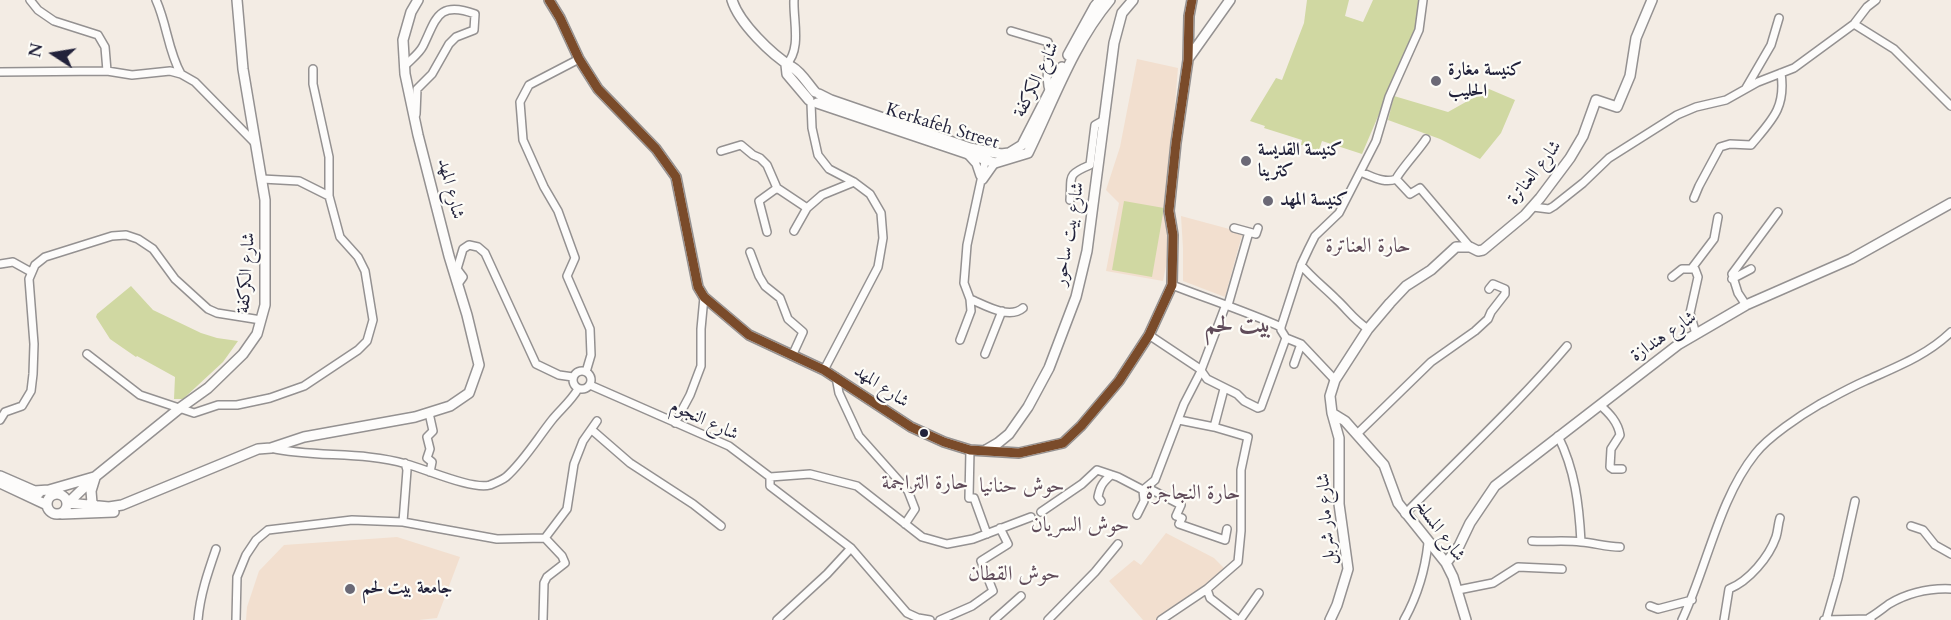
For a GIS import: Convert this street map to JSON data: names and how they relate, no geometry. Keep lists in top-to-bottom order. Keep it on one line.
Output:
{"streets":{"street":["شارع الكركفة","Kerkafeh Street","شارع العناترة","شارع المهد","شارع بيت ساحور","شارع هندازة","شارع النجوم","شارع مار شربل","شارع المسلخ"]},"crossings":[["شارع الكركفة","Kerkafeh Street"],["شارع الكركفة","شارع المهد"],["شارع العناترة","شارع مار شربل"],["شارع المهد","شارع بيت ساحور"],["شارع هندازة","شارع المسلخ"],["شارع مار شربل","شارع المسلخ"]],"districts":["حارة العناترة","بيت لحم","حارة التراجمة","حوش حنانيا","حارة النجاجرة","حوش السريان","حوش القطان"],"places":["كنيسة مغارة الحليب","كنيسة القديسة كترينا","كنيسة المهد","جامعة بيت لحم"],"north":"left"}
